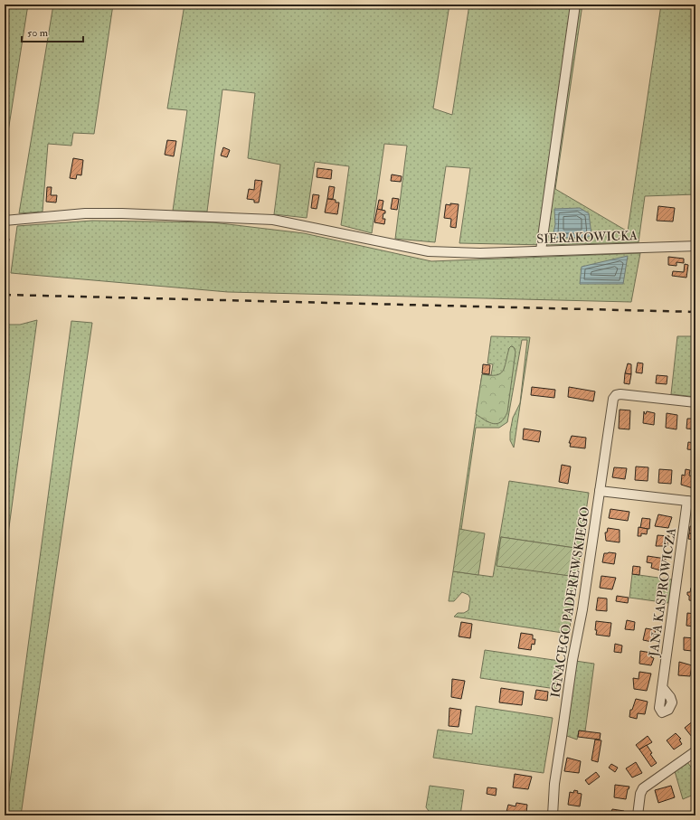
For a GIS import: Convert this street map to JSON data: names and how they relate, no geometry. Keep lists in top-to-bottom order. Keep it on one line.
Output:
{"streets":{"street":["SIERAKOWICKA","JANA KASPROWICZA","IGNACEGO PADEREWSKIEGO"]},"scale_bar":"50 m"}
